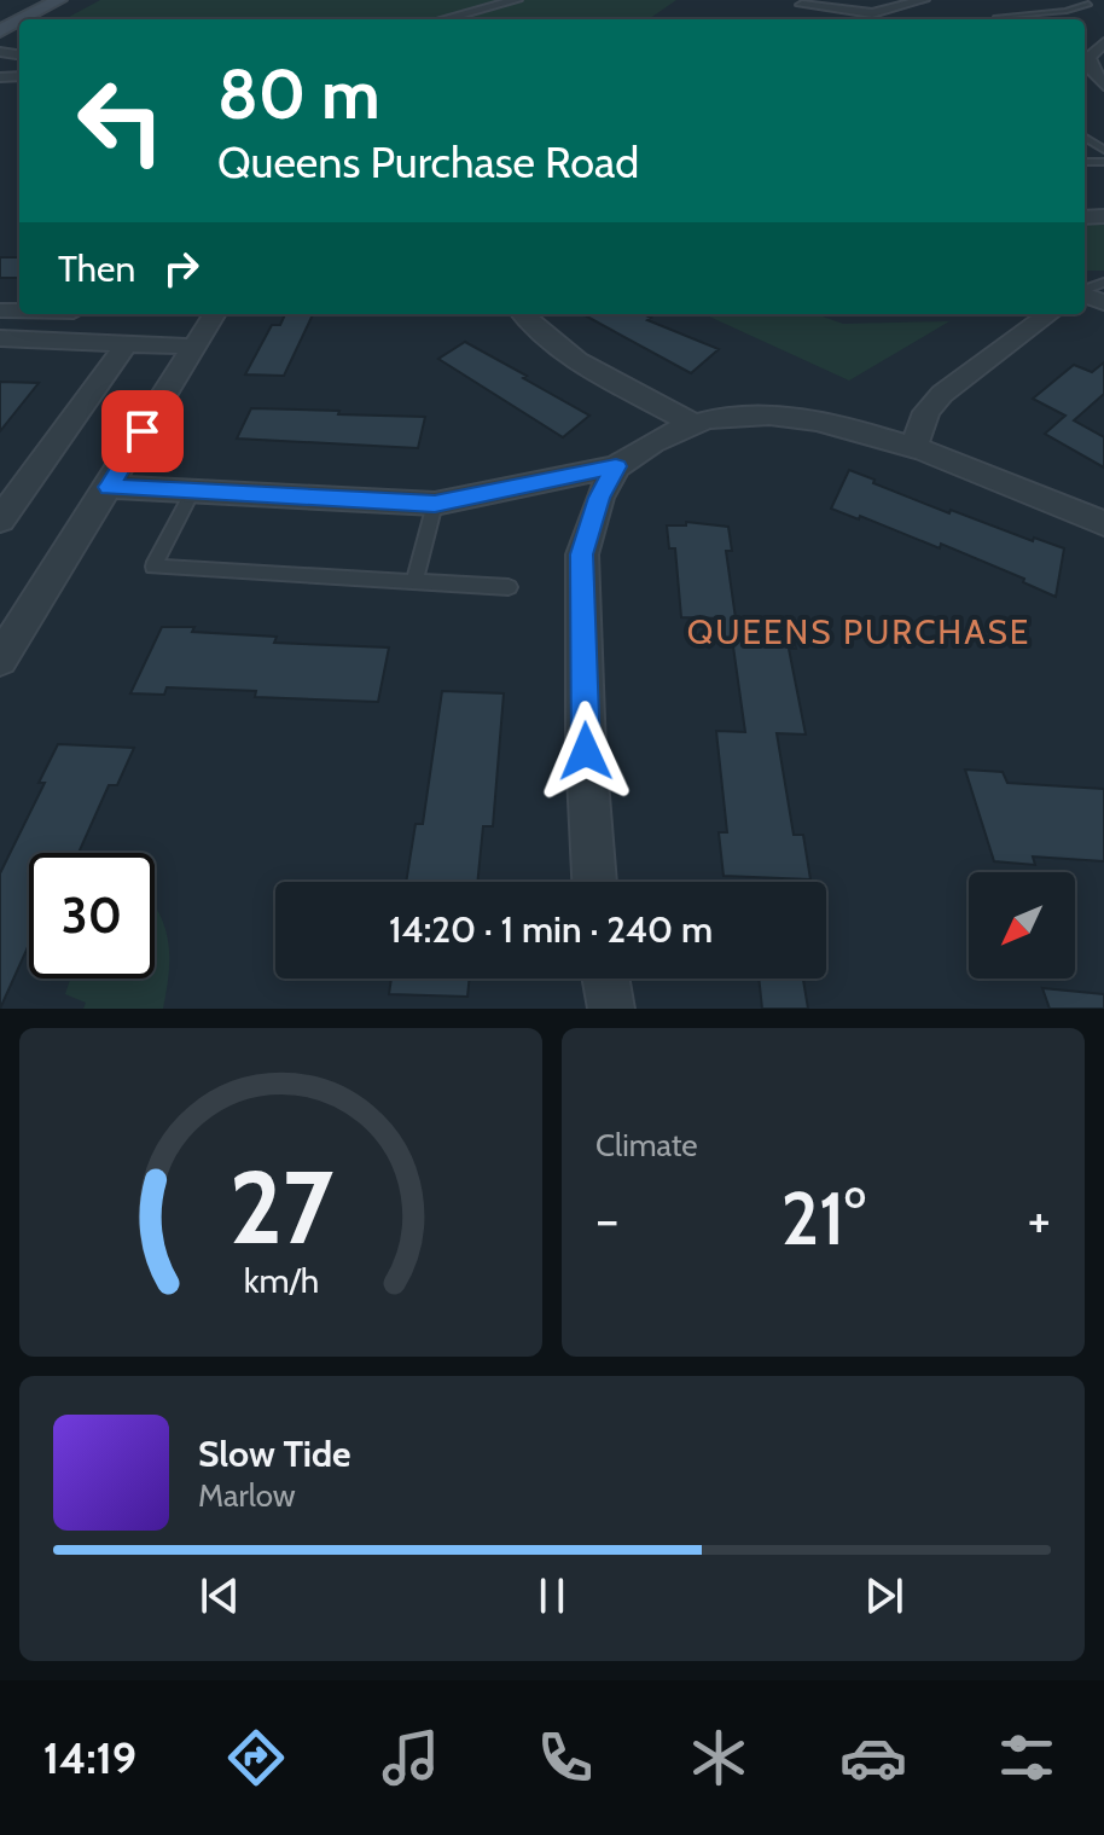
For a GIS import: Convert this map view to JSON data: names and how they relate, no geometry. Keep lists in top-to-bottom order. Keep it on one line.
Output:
{"districts":["QUEENS PURCHASE"],"north":"bottom left","page":{"turn":["80 m","Queens Purchase Road"],"then":"Then","limit":"30","trip":"14:20 · 1 min · 240 m","tile":"Climate","heat":["−","21°","+"],"song":["Slow Tide","Marlow"],"tabs":"14:19","gauge":["27","km/h"]}}
